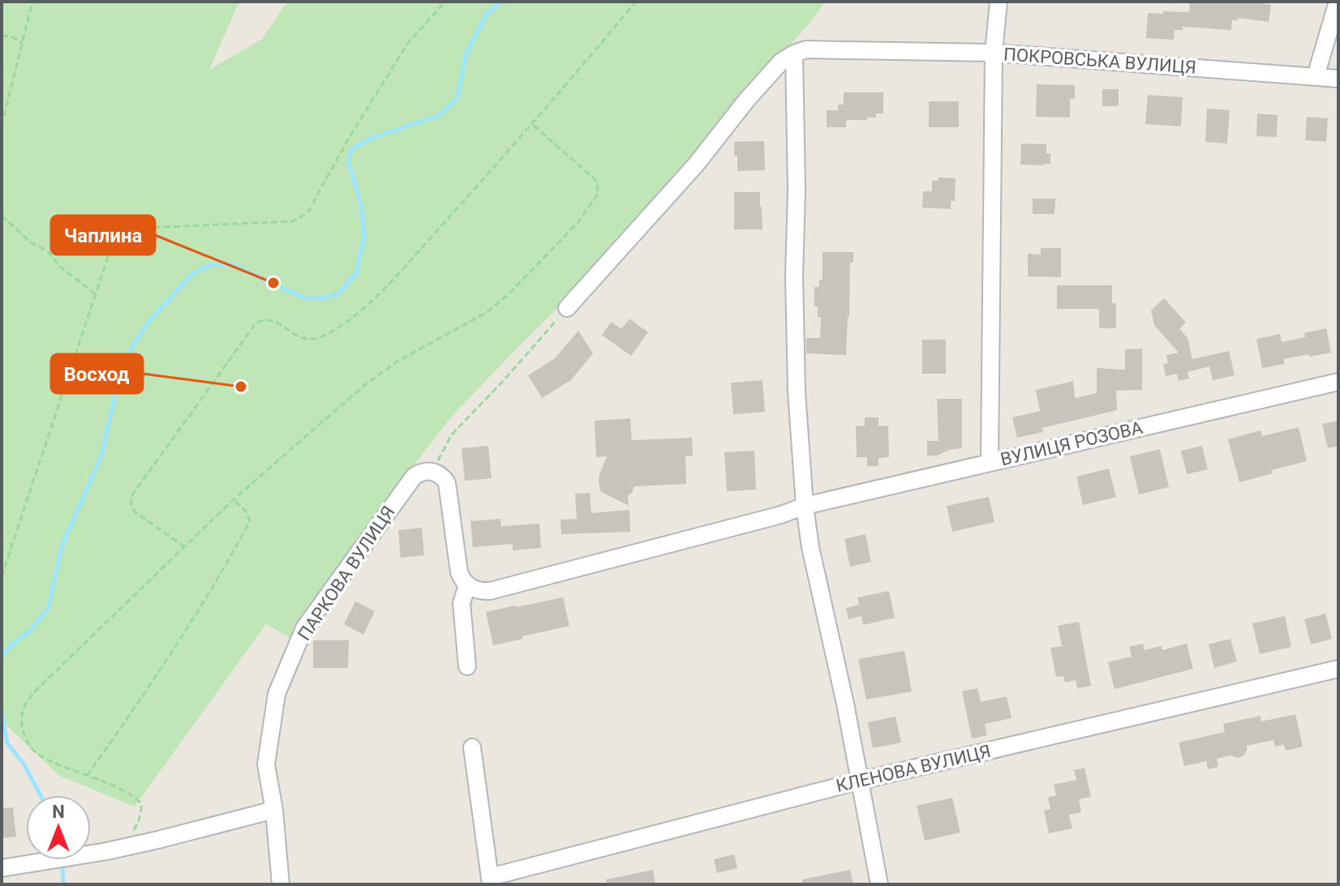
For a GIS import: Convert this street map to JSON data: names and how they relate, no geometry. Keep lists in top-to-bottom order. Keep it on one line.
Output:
{"streets":{"street":["ПОКРОВСЬКА ВУЛИЦЯ","ВУЛИЦЯ РОЗОВА","ПАРКОВА ВУЛИЦЯ","КЛЕНОВА ВУЛИЦЯ"]},"places":["Чаплина","Восход"],"north":"top"}
